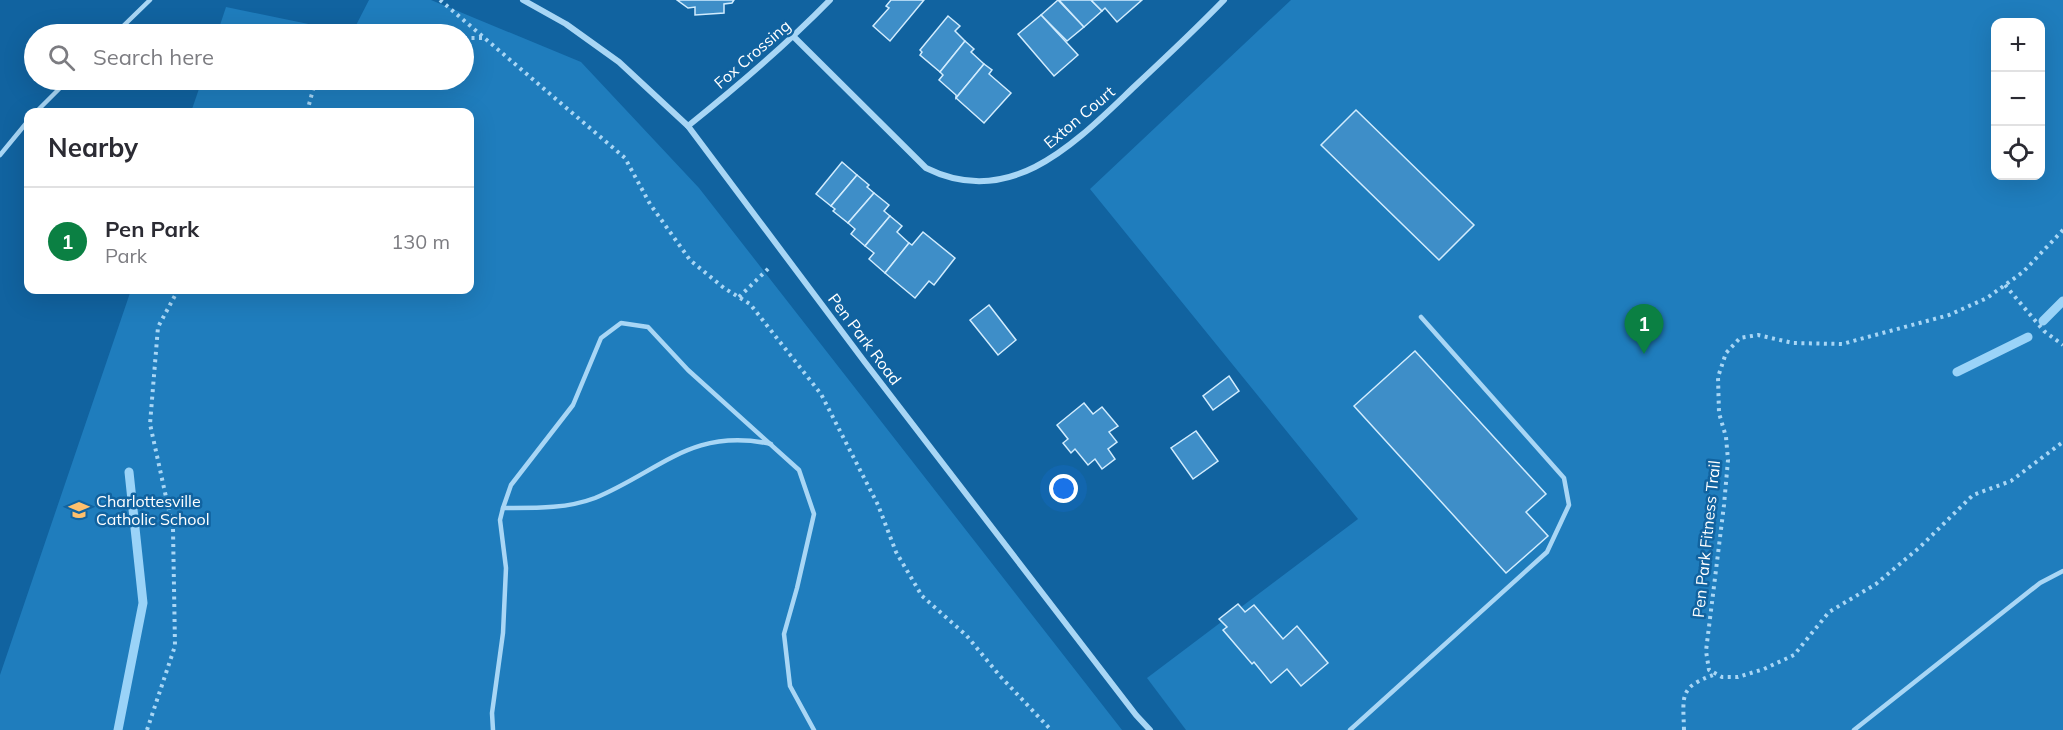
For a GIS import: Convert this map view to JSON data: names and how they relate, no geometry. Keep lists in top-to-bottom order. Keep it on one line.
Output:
{"streets":{"street":["Fox Crossing","Exton Court","Pen Park Road"],"path":["Pen Park Fitness Trail"]},"crossings":[["Fox Crossing","Exton Court"],["Fox Crossing","Pen Park Road"]],"places":{"school or university":["Charlottesville Catholic School"]},"page":{"map_buttons":["+","−"],"search":"Search here","heading":"Nearby","list":[{"mark":"1","name":"Pen Park","note":"Park","value":"130 m"}],"pins":"1"}}
